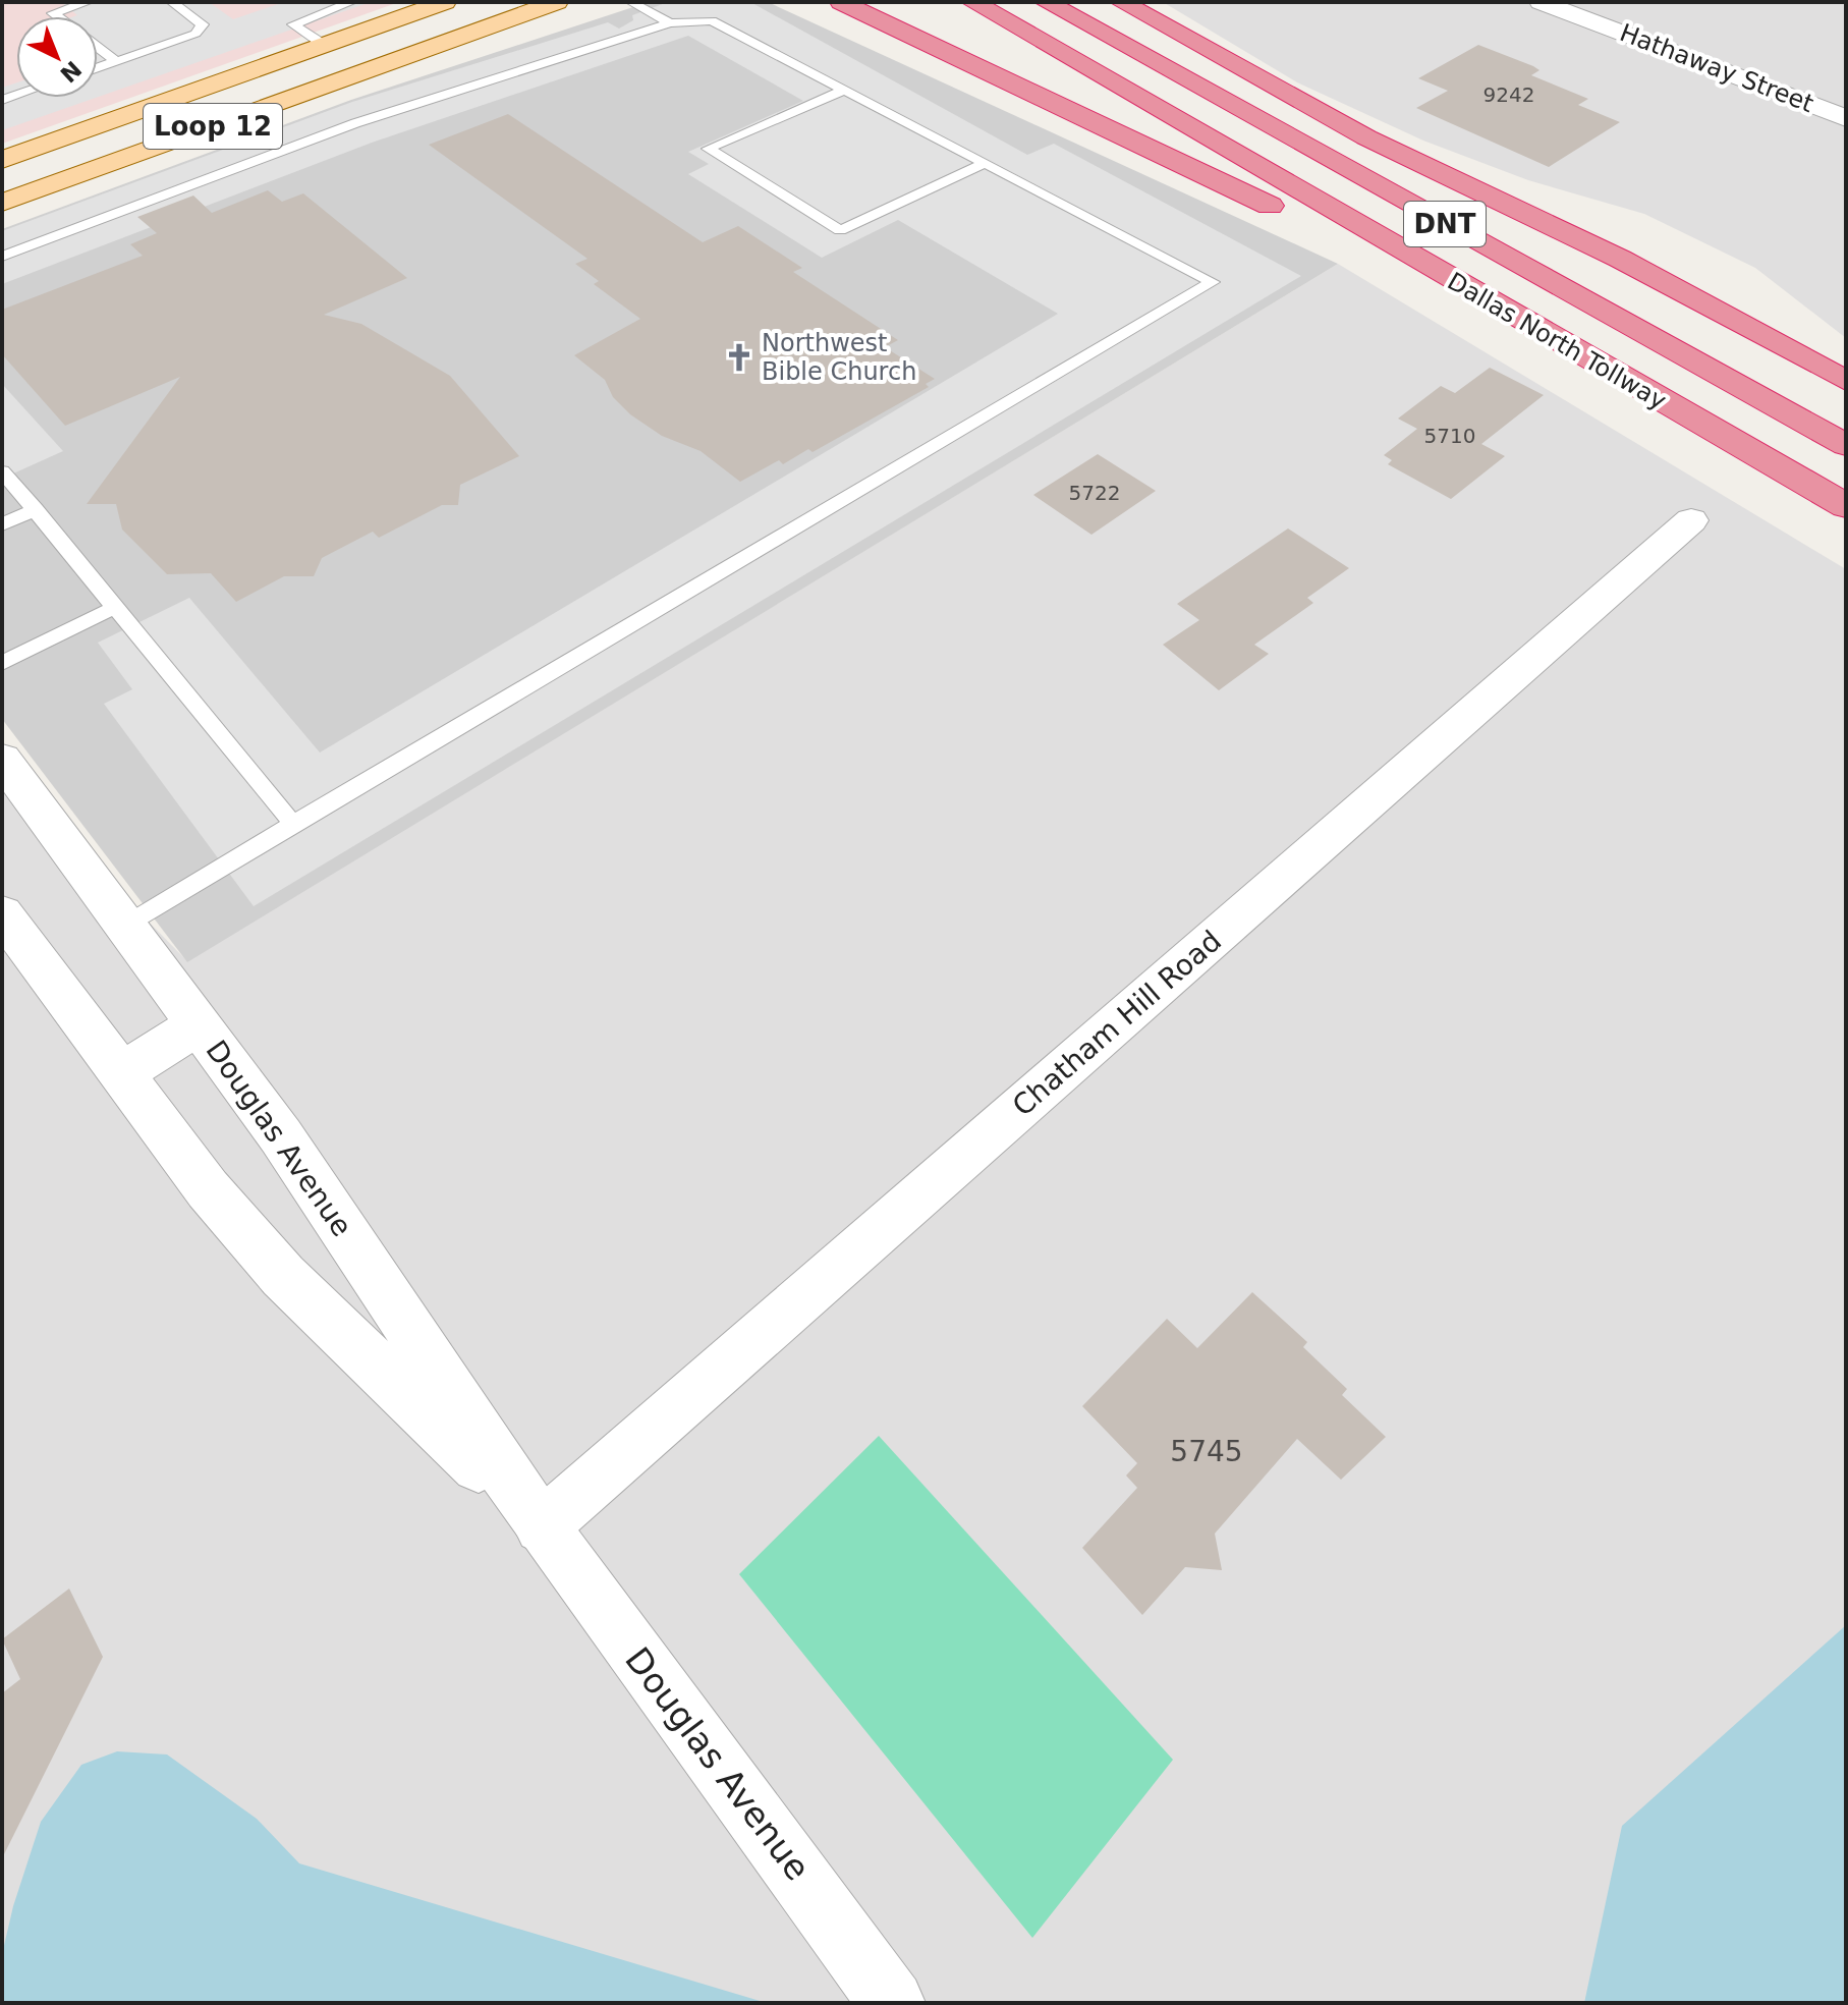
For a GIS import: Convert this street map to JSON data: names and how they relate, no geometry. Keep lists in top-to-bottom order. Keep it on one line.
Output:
{"streets":{"highway":["DNT","Dallas North Tollway"],"main road":["Loop 12"],"street":["Hathaway Street","Chatham Hill Road","Douglas Avenue"]},"crossings":[["Chatham Hill Road","Douglas Avenue"]],"places":{"church":["Northwest Bible Church"]},"house_numbers":["9242","5710","5722","5745"],"north":"bottom right"}
